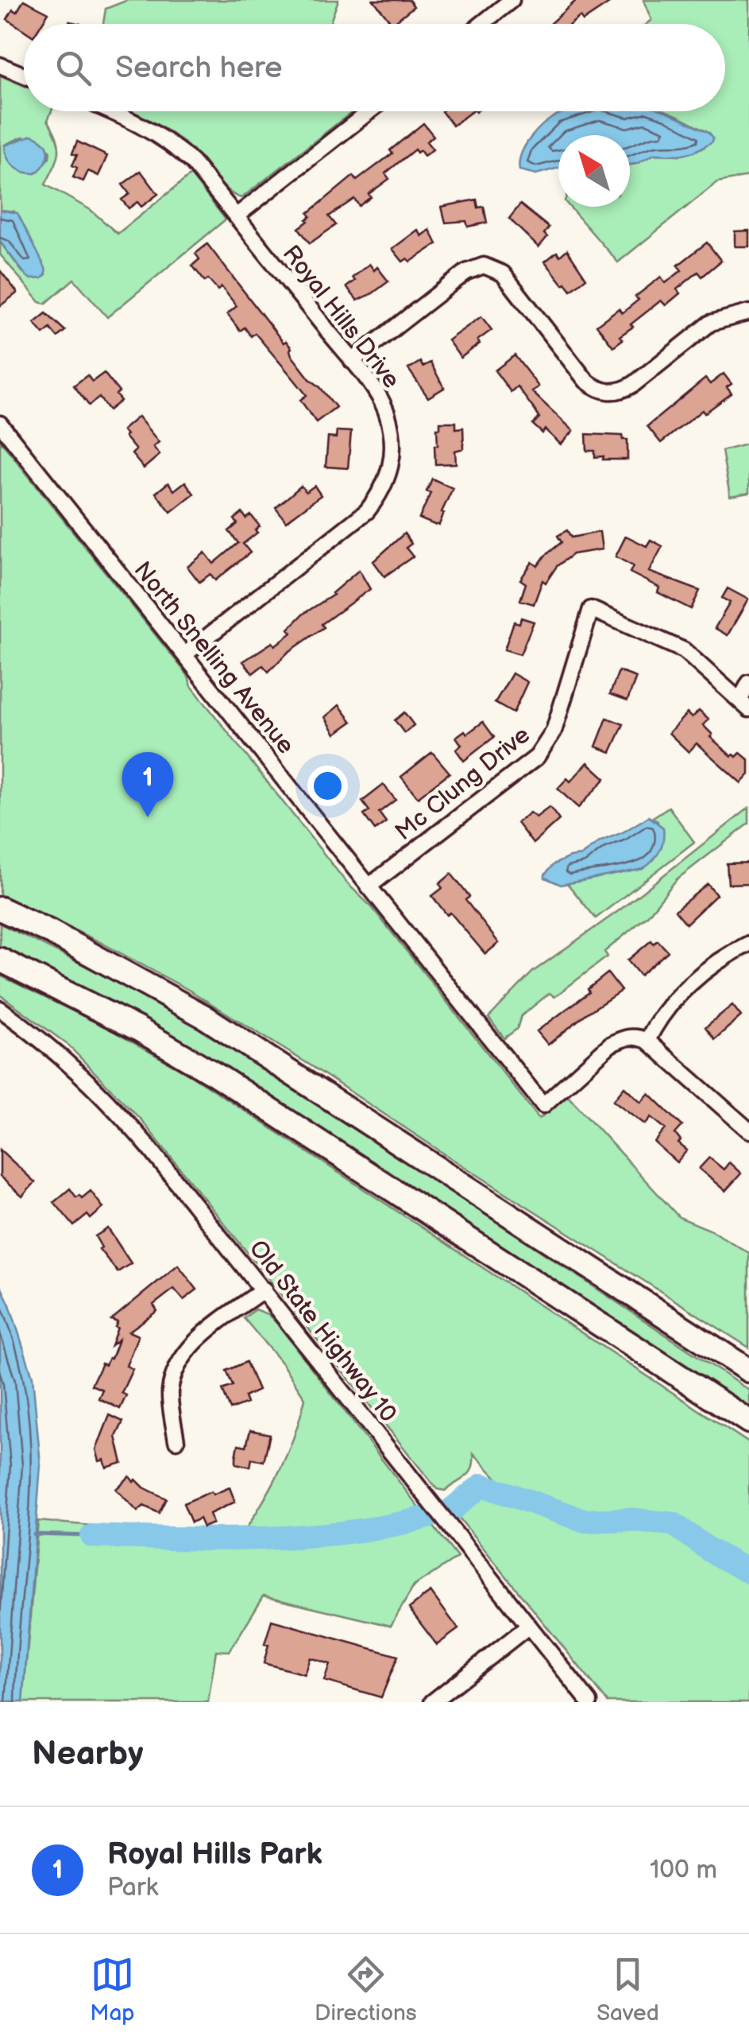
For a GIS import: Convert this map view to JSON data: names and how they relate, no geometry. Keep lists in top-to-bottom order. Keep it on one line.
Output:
{"streets":{"street":["Royal Hills Drive","North Snelling Avenue","Mc Clung Drive","Old State Highway 10"]},"crossings":[["Royal Hills Drive","North Snelling Avenue"],["North Snelling Avenue","Mc Clung Drive"]],"north":"top left","page":{"search":"Search here","pins":"1","heading":"Nearby","list":[{"mark":"1","name":"Royal Hills Park","note":"Park","value":"100 m"}],"nav":["Map","Directions","Saved"]}}
